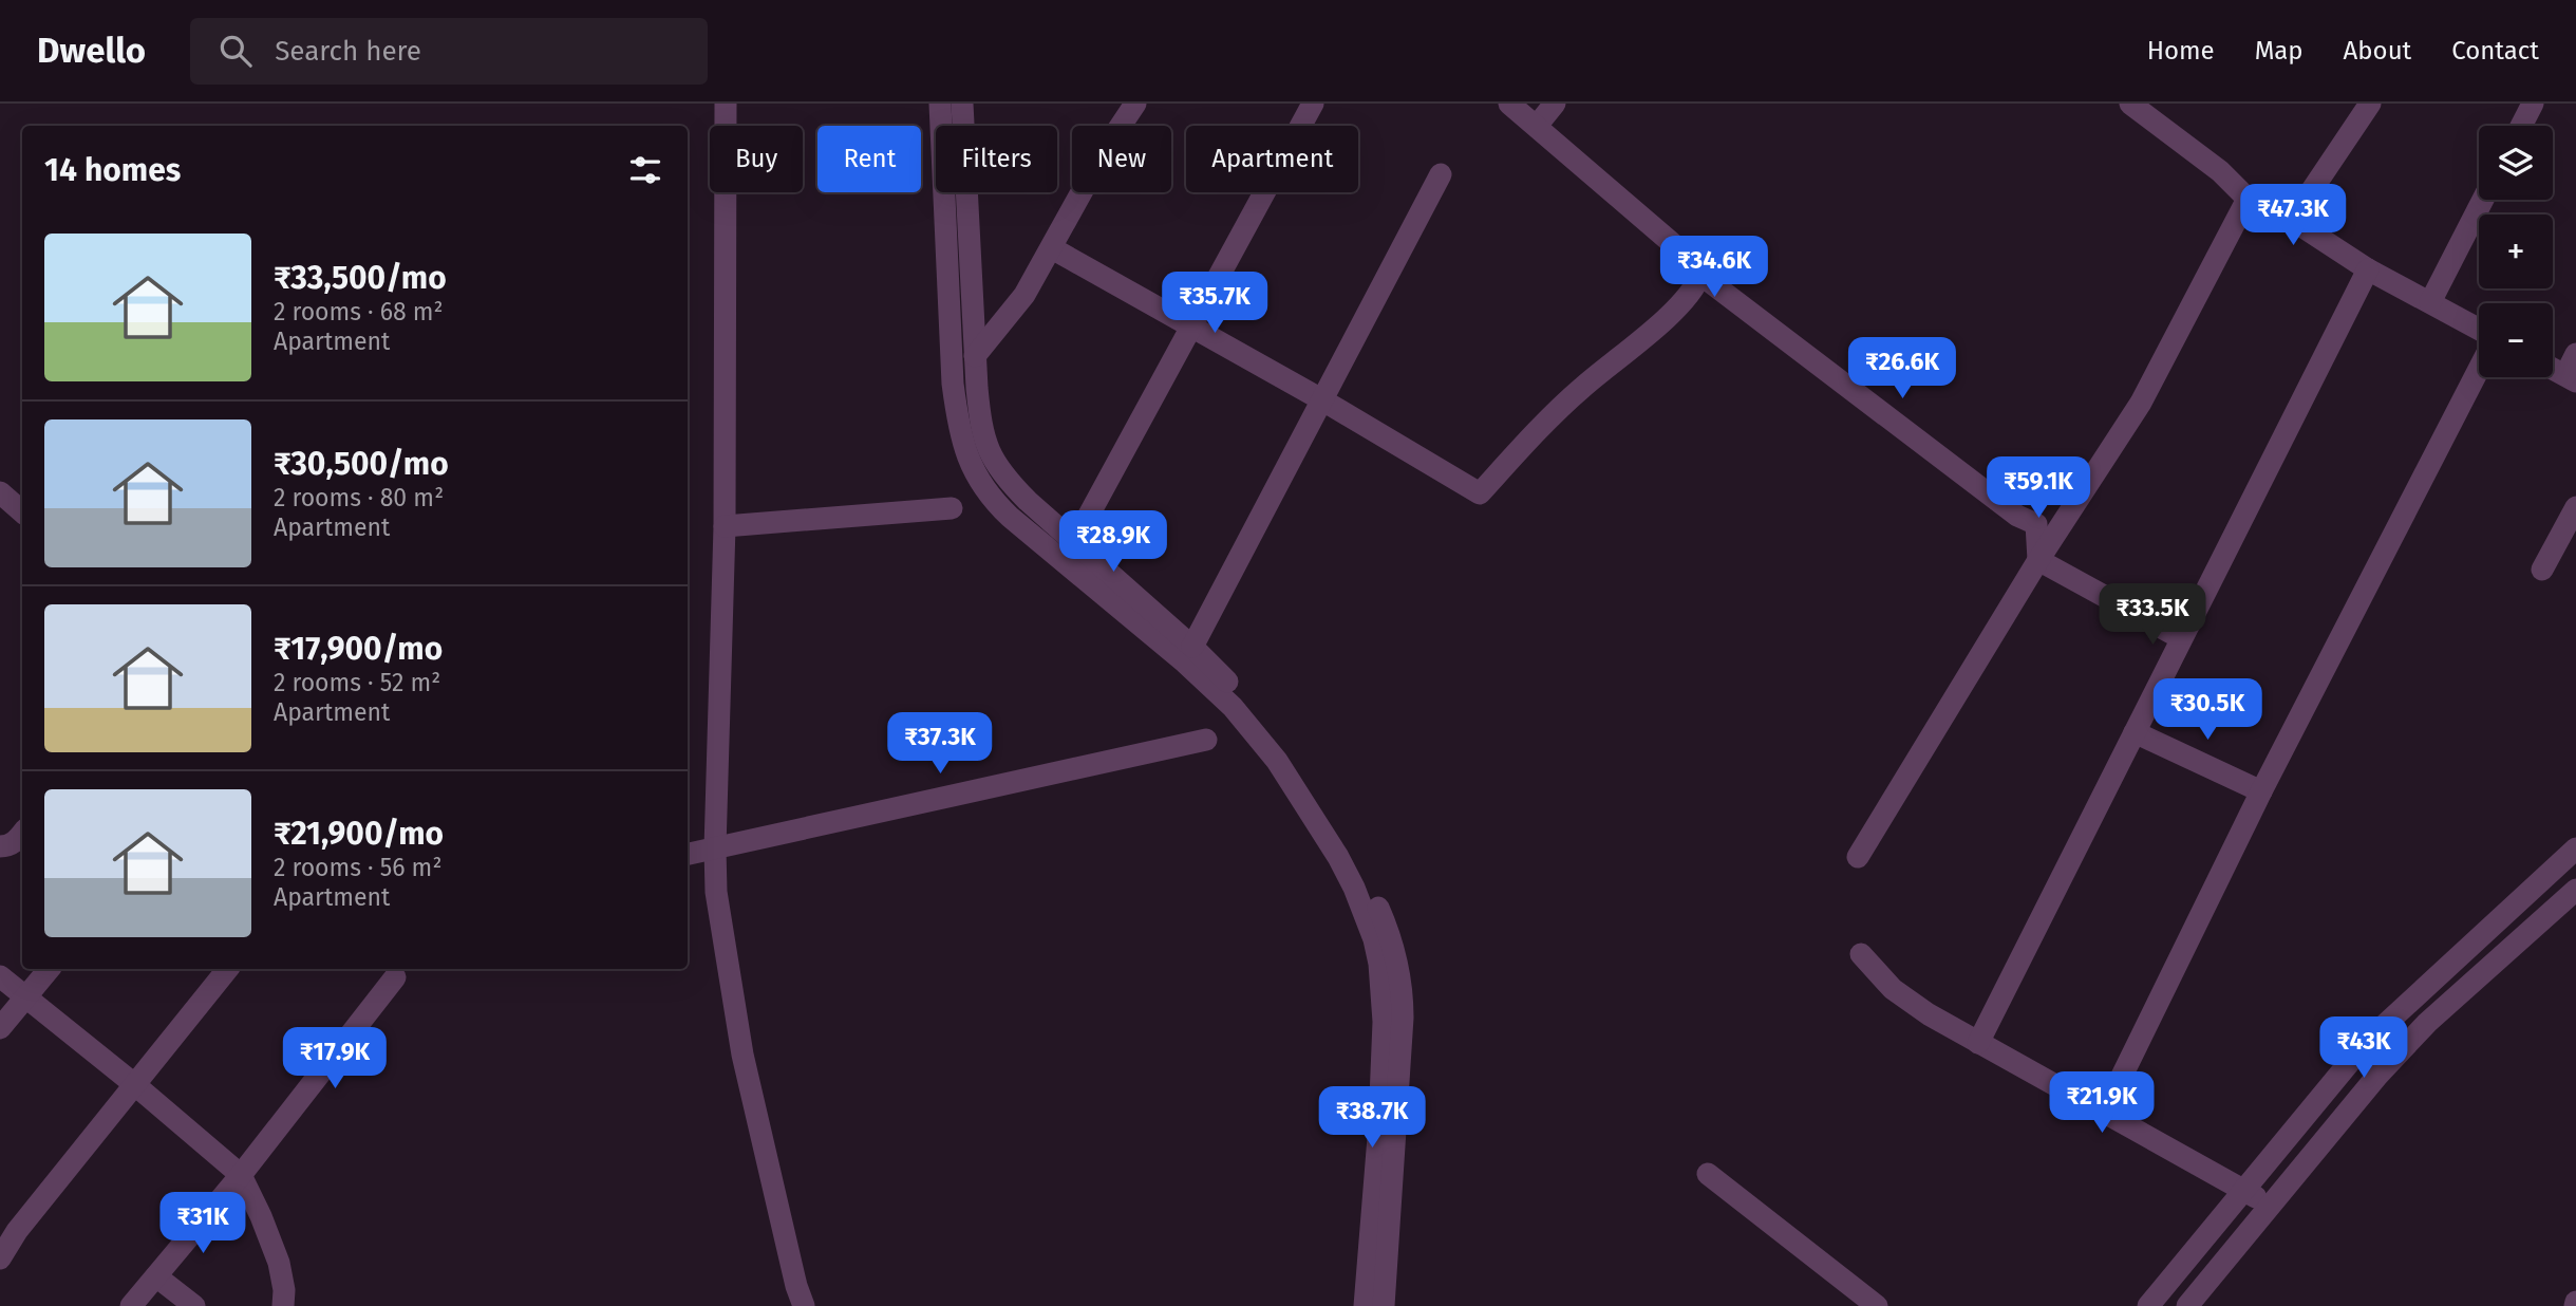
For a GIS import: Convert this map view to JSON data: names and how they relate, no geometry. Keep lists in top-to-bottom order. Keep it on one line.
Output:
{"page":{"header":"Dwello","search":"Search here","nav":["Home","Map","About","Contact"],"map_buttons":["+","−"],"chip":["Buy","Rent","Filters","New","Apartment"],"heading":"14 homes","price":["₹47.3K","₹34.6K","₹35.7K","₹26.6K","₹59.1K","₹28.9K","₹33.5K","₹30.5K","₹37.3K","₹43K","₹17.9K","₹21.9K","₹38.7K","₹31K"],"list":[{"name":"₹33,500/mo","note":"2 rooms · 68 m² · Apartment"},{"name":"₹30,500/mo","note":"2 rooms · 80 m² · Apartment"},{"name":"₹17,900/mo","note":"2 rooms · 52 m² · Apartment"},{"name":"₹21,900/mo","note":"2 rooms · 56 m² · Apartment"}]}}
